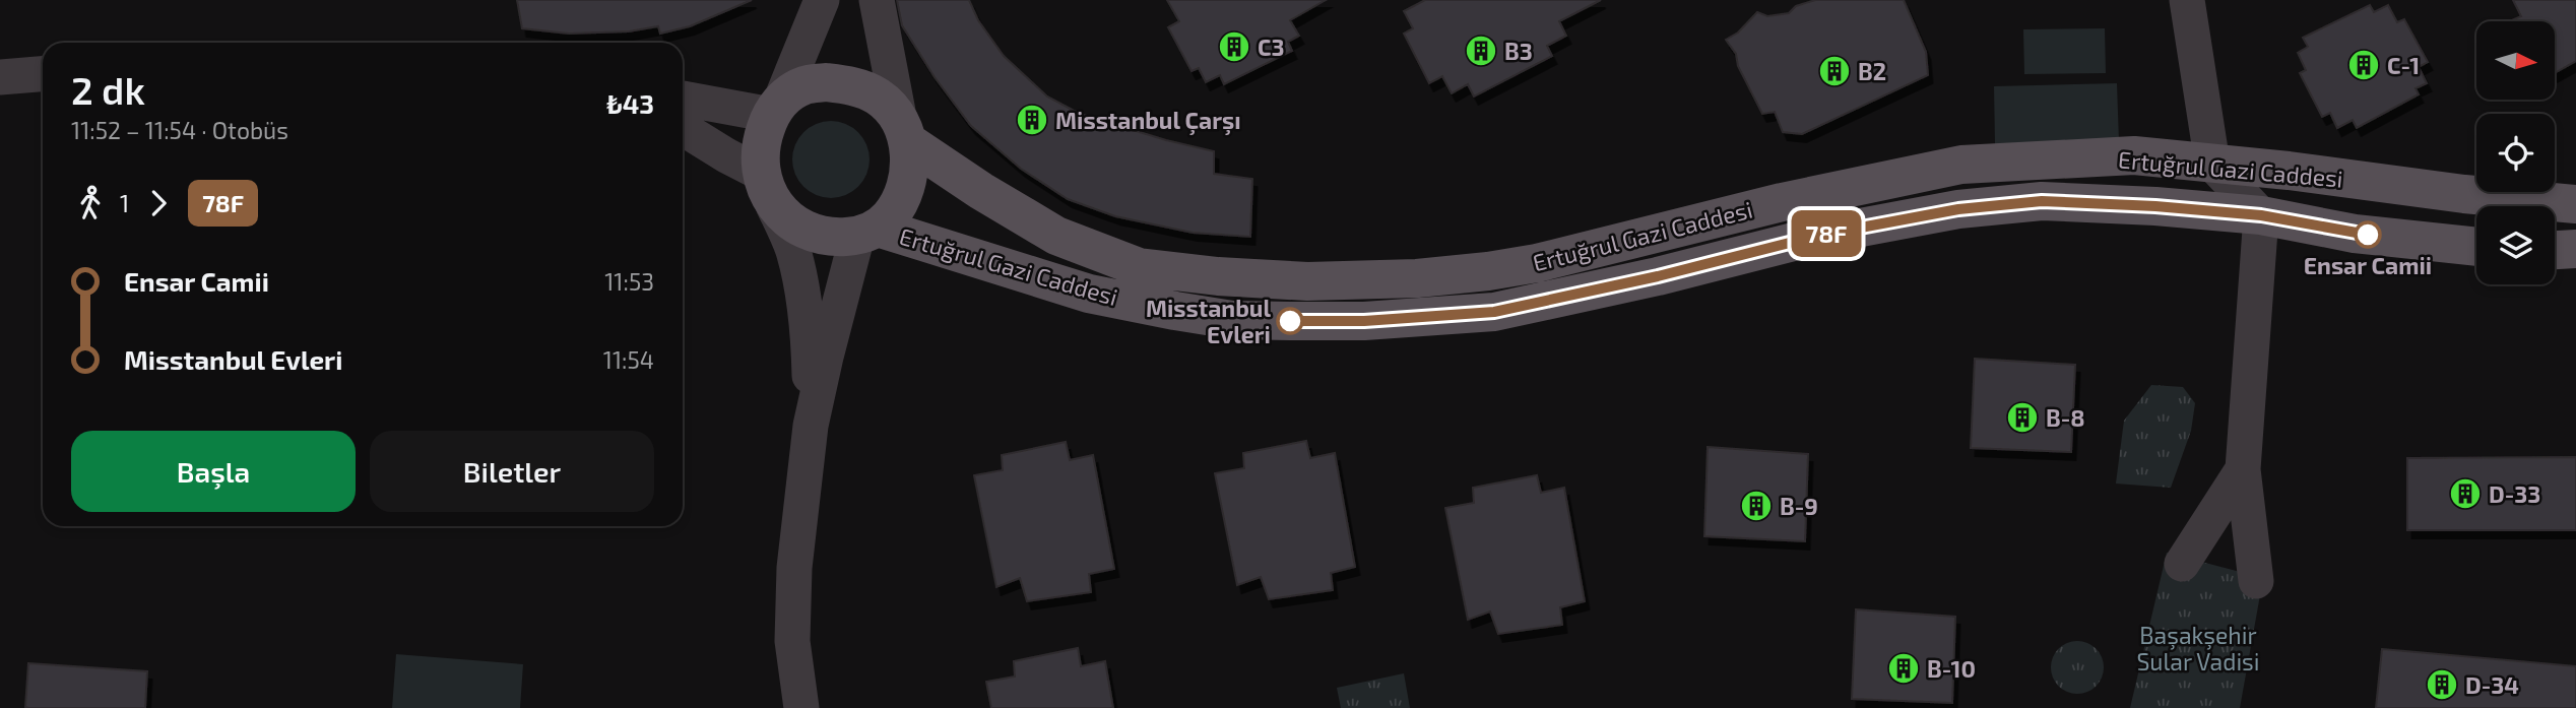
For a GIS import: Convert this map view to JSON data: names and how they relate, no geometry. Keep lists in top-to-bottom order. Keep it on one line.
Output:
{"streets":{"main road":["Ertuğrul Gazi Caddesi"]},"parks":["Başakşehir Sular Vadisi"],"places":{"building":["C3","B3","C-1","B2","Misstanbul Çarşı","B-8","D-33","B-9","B-10","D-34"],"other":["Ensar Camii","Misstanbul Evleri"]},"lines":["bus line 78F"],"north":"right","page":{"on_map":"78F","heading":["2 dk","11:52 – 11:54 · Otobüs","₺43"],"legs":["1","78F"],"list":[{"name":"Ensar Camii","value":"11:53"},{"name":"Misstanbul Evleri","value":"11:54"}],"buttons":["Başla","Biletler"]}}
